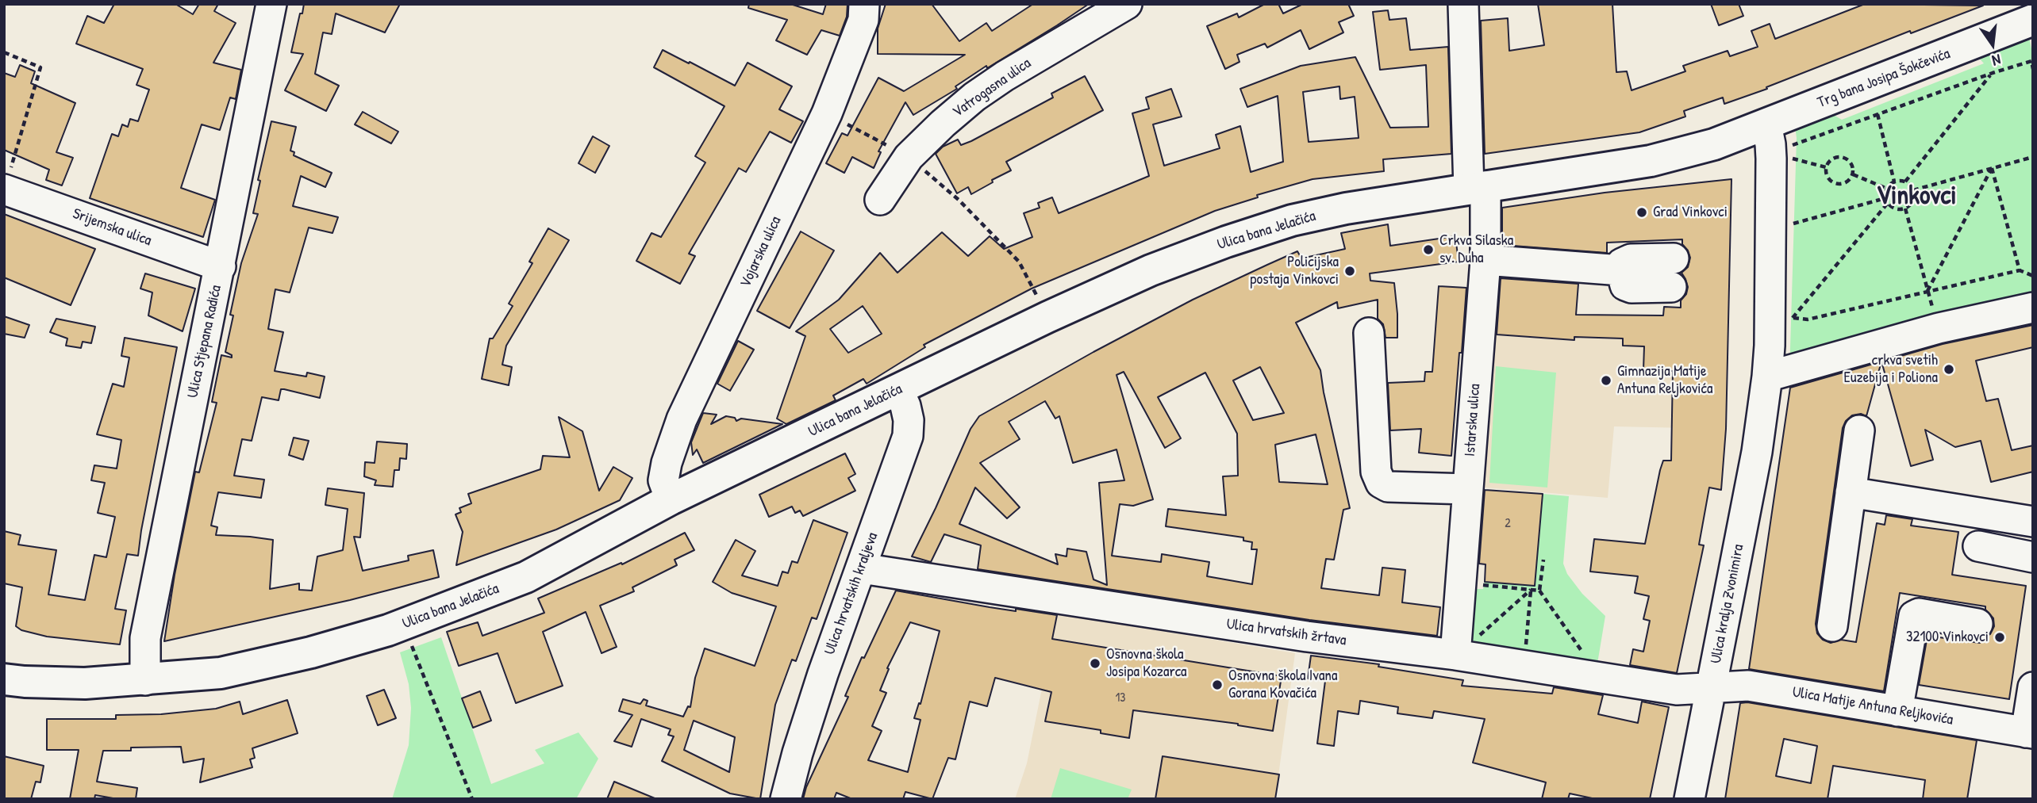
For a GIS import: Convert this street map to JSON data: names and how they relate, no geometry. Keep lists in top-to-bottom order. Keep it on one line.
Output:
{"streets":{"main road":["Trg bana Josipa Šokčevića","Ulica bana Jelačića"],"street":["Vatrogasna ulica","Srijemska ulica","Vojarska ulica","Ulica Stjepana Radića","Istarska ulica","Ulica hrvatskih kraljeva","Ulica kralja Zvonimira","Ulica hrvatskih žrtava","Ulica Matije Antuna Reljkovića"]},"crossings":[["Trg bana Josipa Šokčevića","Ulica bana Jelačića"],["Srijemska ulica","Ulica Stjepana Radića"],["Ulica bana Jelačića","Vojarska ulica"],["Ulica bana Jelačića","Ulica Stjepana Radića"],["Ulica bana Jelačića","Istarska ulica"],["Ulica bana Jelačića","Ulica hrvatskih kraljeva"],["Istarska ulica","Ulica hrvatskih žrtava"],["Ulica hrvatskih kraljeva","Ulica hrvatskih žrtava"],["Ulica kralja Zvonimira","Ulica hrvatskih žrtava"],["Ulica kralja Zvonimira","Ulica Matije Antuna Reljkovića"],["Ulica hrvatskih žrtava","Ulica Matije Antuna Reljkovića"]],"districts":["Vinkovci"],"places":["Grad Vinkovci","Crkva Silaska sv. Duha","Policijska postaja Vinkovci","crkva svetih Euzebija i Poliona","Gimnazija Matije Antuna Reljkovića","32100 Vinkovci","Osnovna škola Josipa Kozarca","Osnovna škola Ivana Gorana Kovačića"],"house_numbers":["2","13"],"north":"bottom"}
